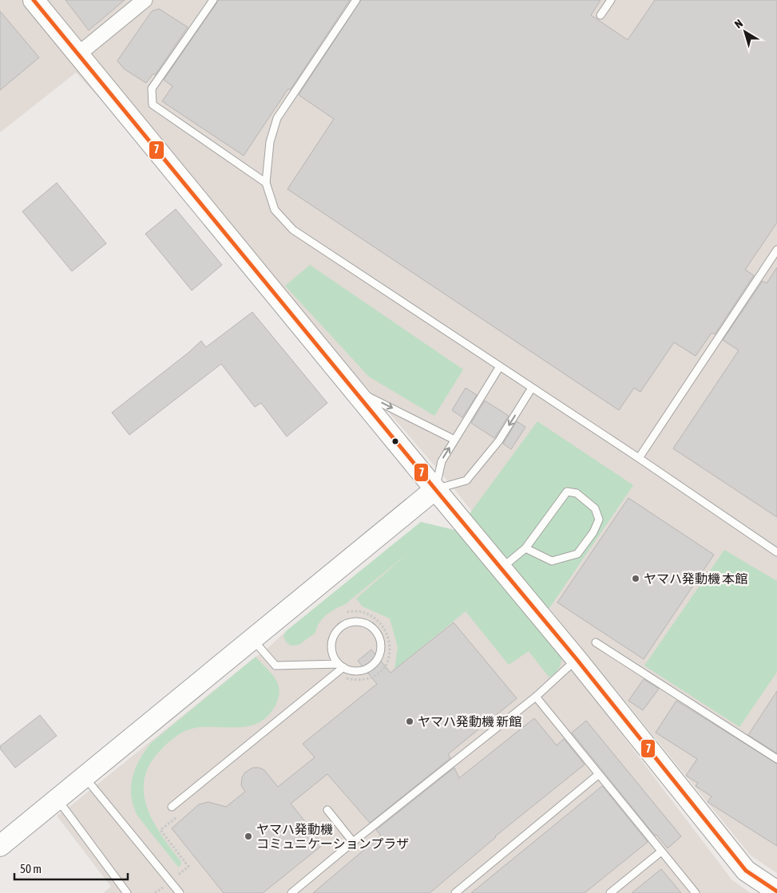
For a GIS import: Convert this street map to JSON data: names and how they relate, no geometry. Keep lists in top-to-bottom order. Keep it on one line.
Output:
{"places":["ヤマハ発動機 本館","ヤマハ発動機 新館","ヤマハ発動機 コミュニケーションプラザ"],"lines":["transit line 7"],"scale_bar":"50 m","north":"top left"}
